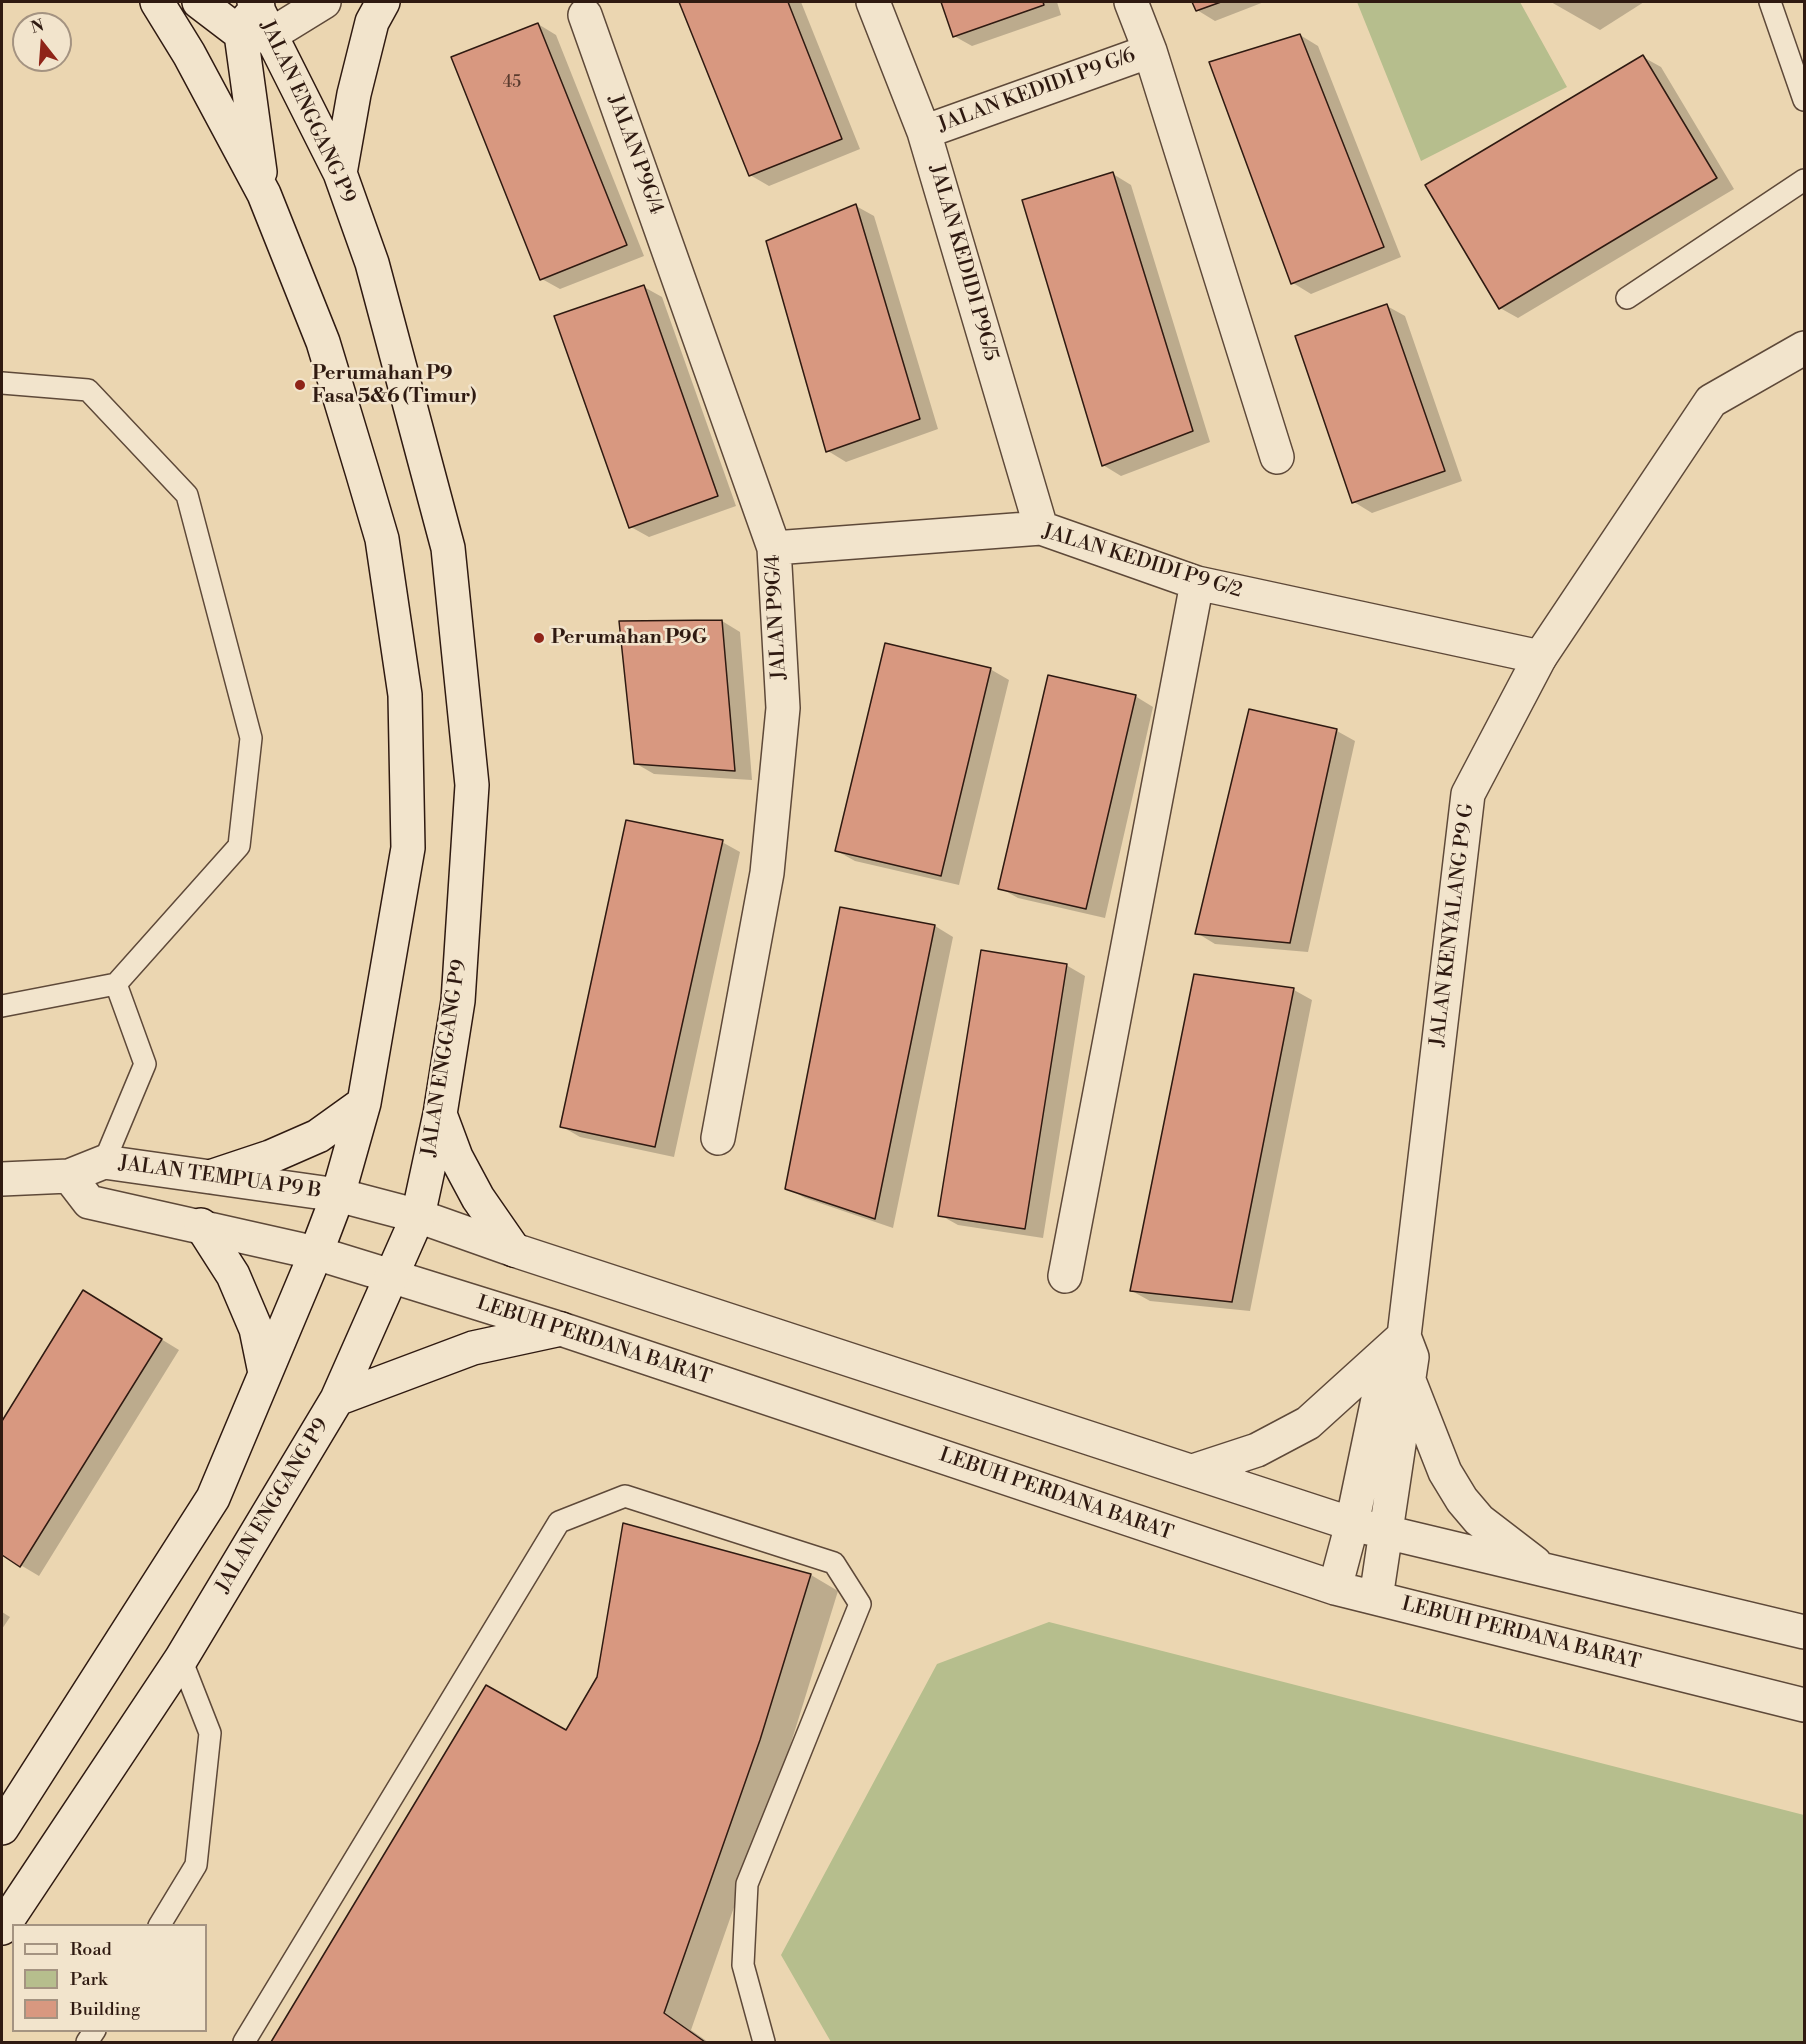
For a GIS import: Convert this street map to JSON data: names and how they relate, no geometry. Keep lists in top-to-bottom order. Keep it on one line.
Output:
{"streets":{"street":["JALAN KEDIDI P9 G/6","JALAN ENGGANG P9","JALAN P9G/4","JALAN KEDIDI P9G/5","JALAN KEDIDI P9 G/2","JALAN KENYALANG P9 G","JALAN TEMPUA P9 B","LEBUH PERDANA BARAT"]},"crossings":[["JALAN KEDIDI P9 G/6","JALAN KEDIDI P9G/5"],["JALAN ENGGANG P9","LEBUH PERDANA BARAT"],["JALAN P9G/4","JALAN KEDIDI P9 G/2"],["JALAN KEDIDI P9G/5","JALAN KEDIDI P9 G/2"],["JALAN KEDIDI P9 G/2","JALAN KENYALANG P9 G"],["JALAN KENYALANG P9 G","LEBUH PERDANA BARAT"]],"places":["Perumahan P9 Fasa 5&6 (Timur)","Perumahan P9G"],"house_numbers":["45"],"legend":["Road","Park","Building"],"north":"top"}
